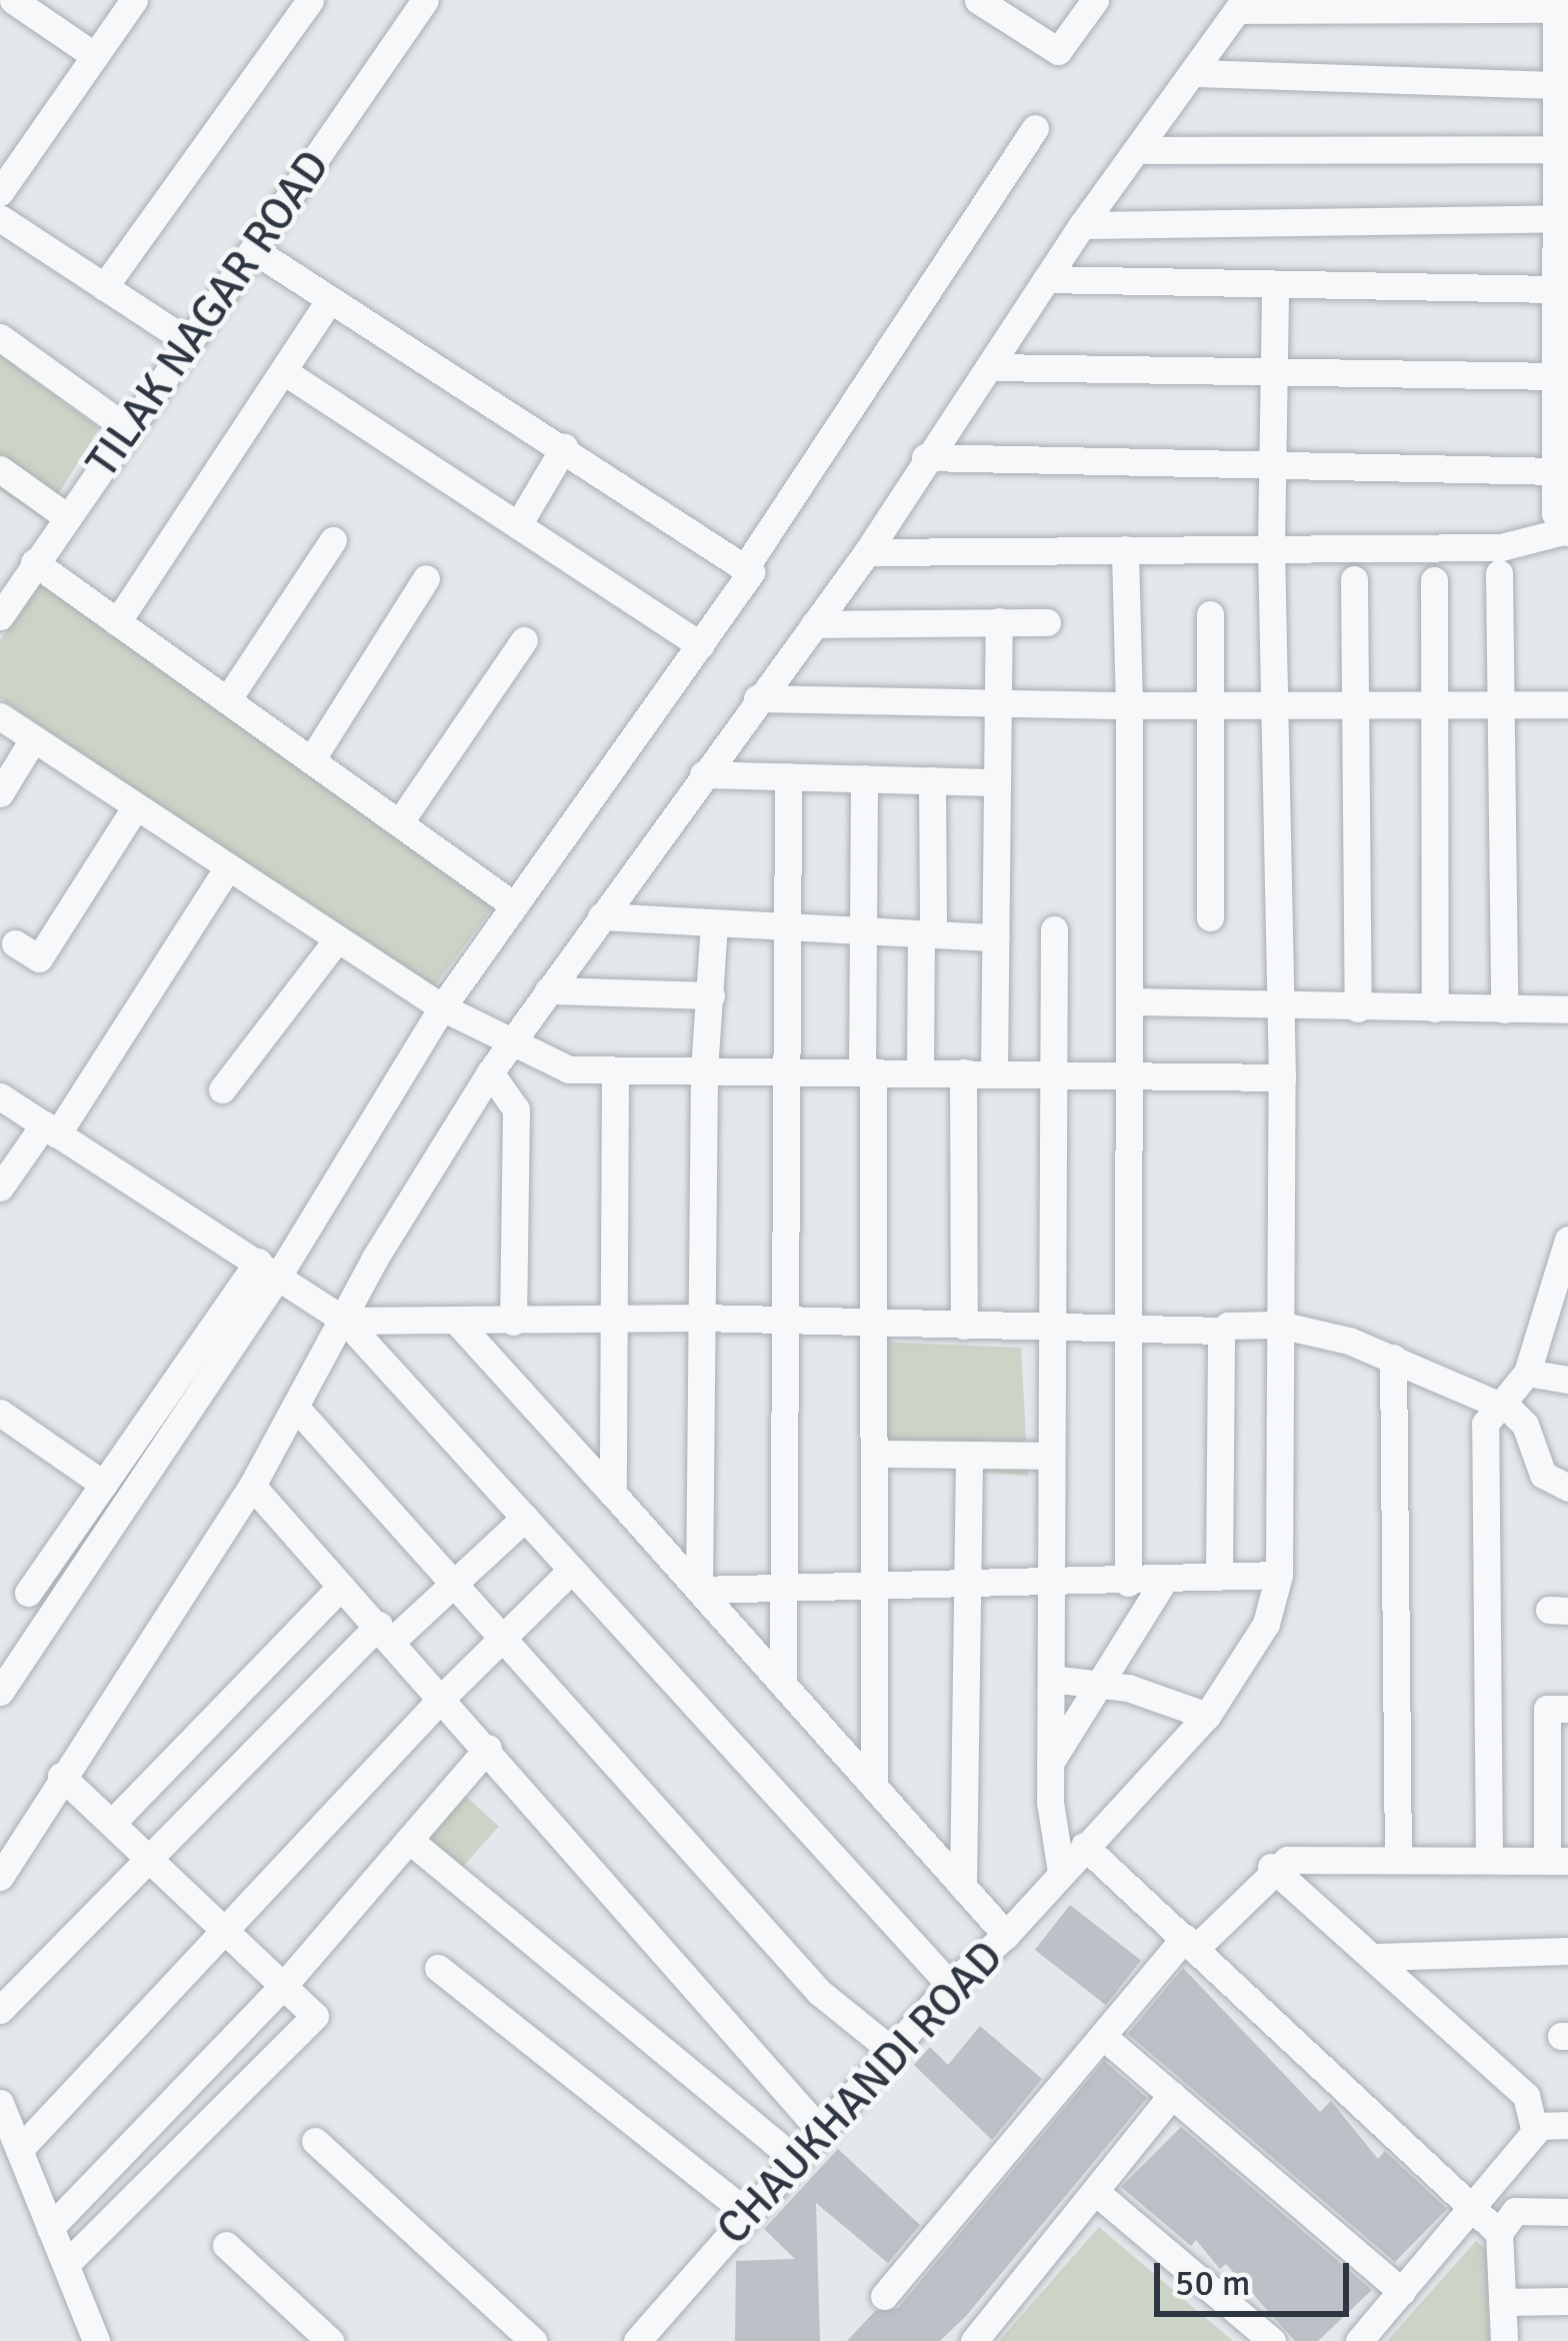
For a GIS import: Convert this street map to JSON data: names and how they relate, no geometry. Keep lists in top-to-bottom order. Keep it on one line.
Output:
{"streets":{"street":["TILAK NAGAR ROAD","CHAUKHANDI ROAD"]},"scale_bar":"50 m"}
